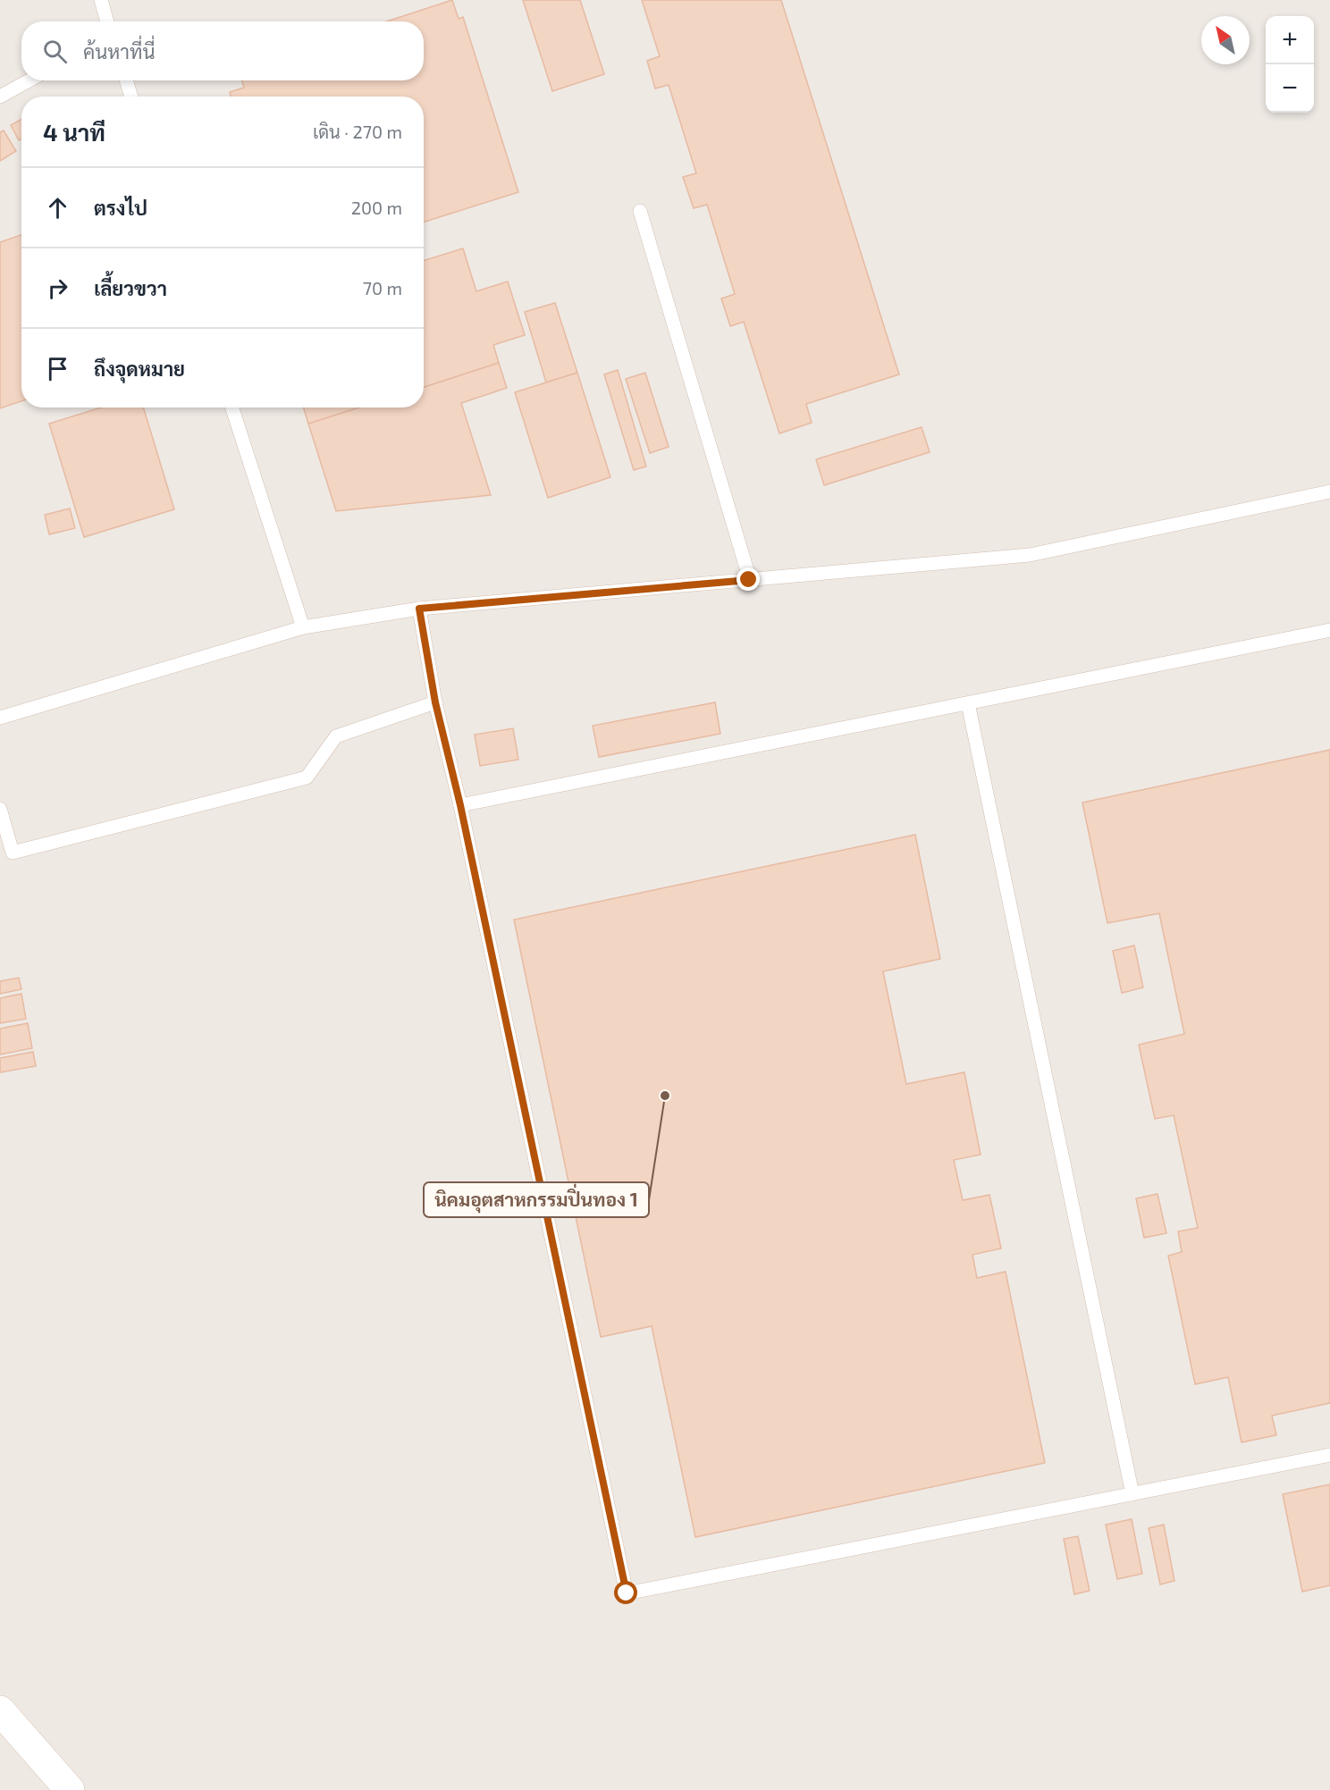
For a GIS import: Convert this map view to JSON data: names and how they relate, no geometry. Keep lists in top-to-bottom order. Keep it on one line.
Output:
{"places":["นิคมอุตสาหกรรมปิ่นทอง 1"],"north":"top left","page":{"map_buttons":["+","−"],"search":"ค้นหาที่นี่","heading":["4 นาที","เดิน · 270 m"],"list":[["ตรงไป","200 m"],["เลี้ยวขวา","70 m"],"ถึงจุดหมาย"]}}
